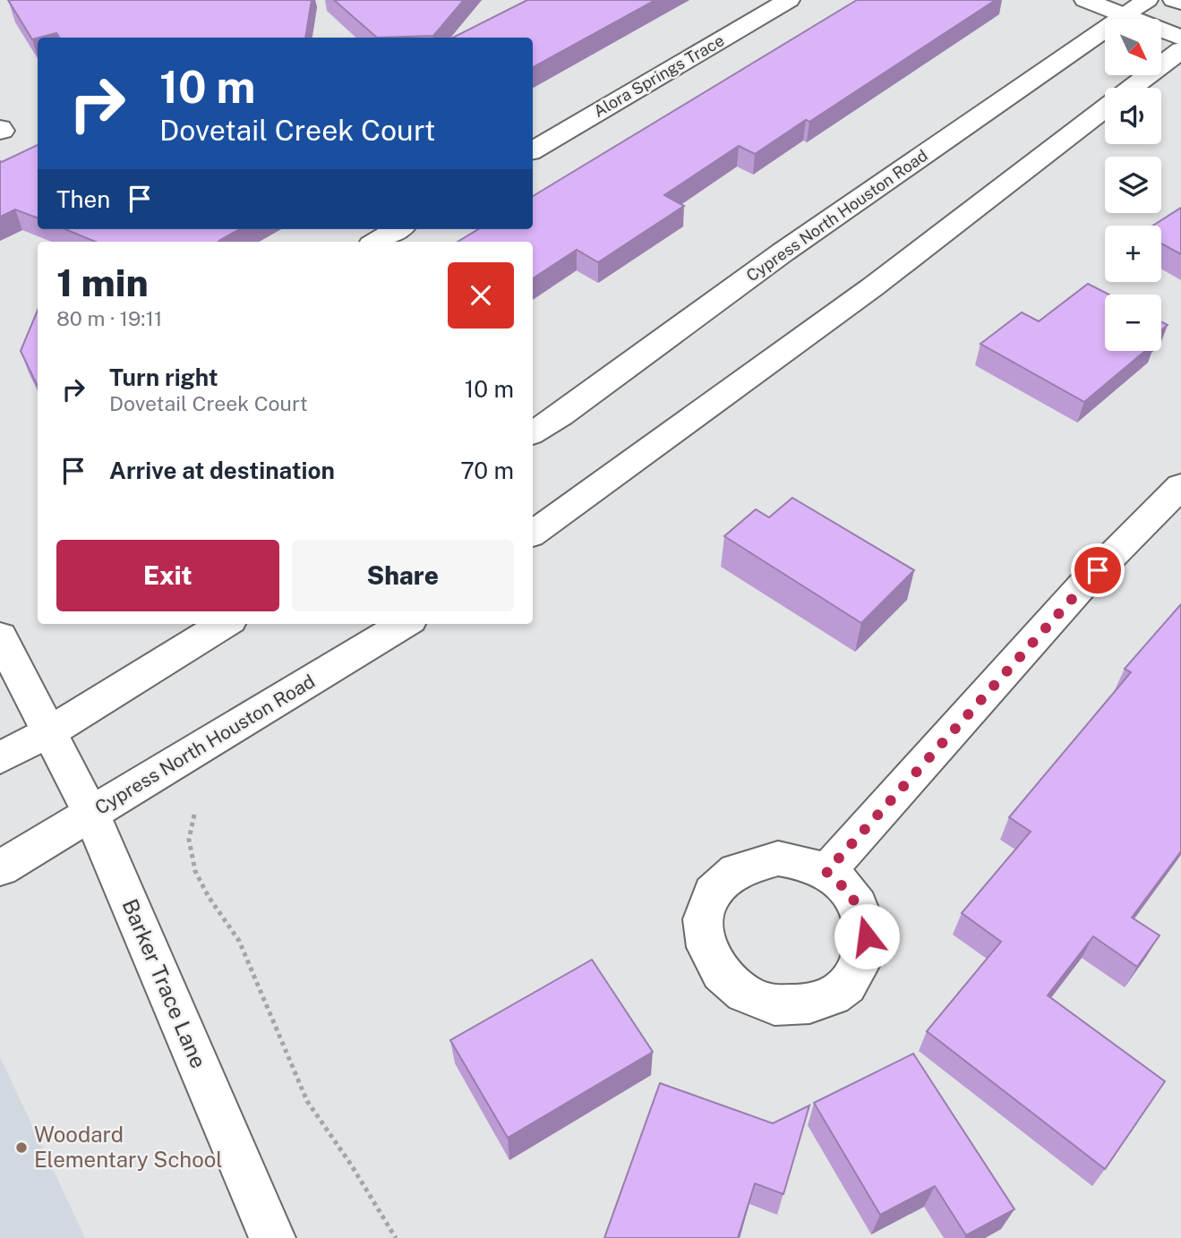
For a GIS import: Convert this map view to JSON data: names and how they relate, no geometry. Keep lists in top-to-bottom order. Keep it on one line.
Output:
{"streets":{"main road":["Alora Springs Trace","Cypress North Houston Road","Barker Trace Lane"]},"crossings":[["Cypress North Houston Road","Barker Trace Lane"]],"places":["Woodard Elementary School"],"north":"bottom right","page":{"map_buttons":["+","−"],"turn":["10 m","Dovetail Creek Court"],"then":"Then","heading":["1 min","80 m · 19:11"],"list":[{"name":"Turn right","note":"Dovetail Creek Court","value":"10 m"},{"name":"Arrive at destination","value":"70 m"}],"buttons":["Exit","Share"]}}
